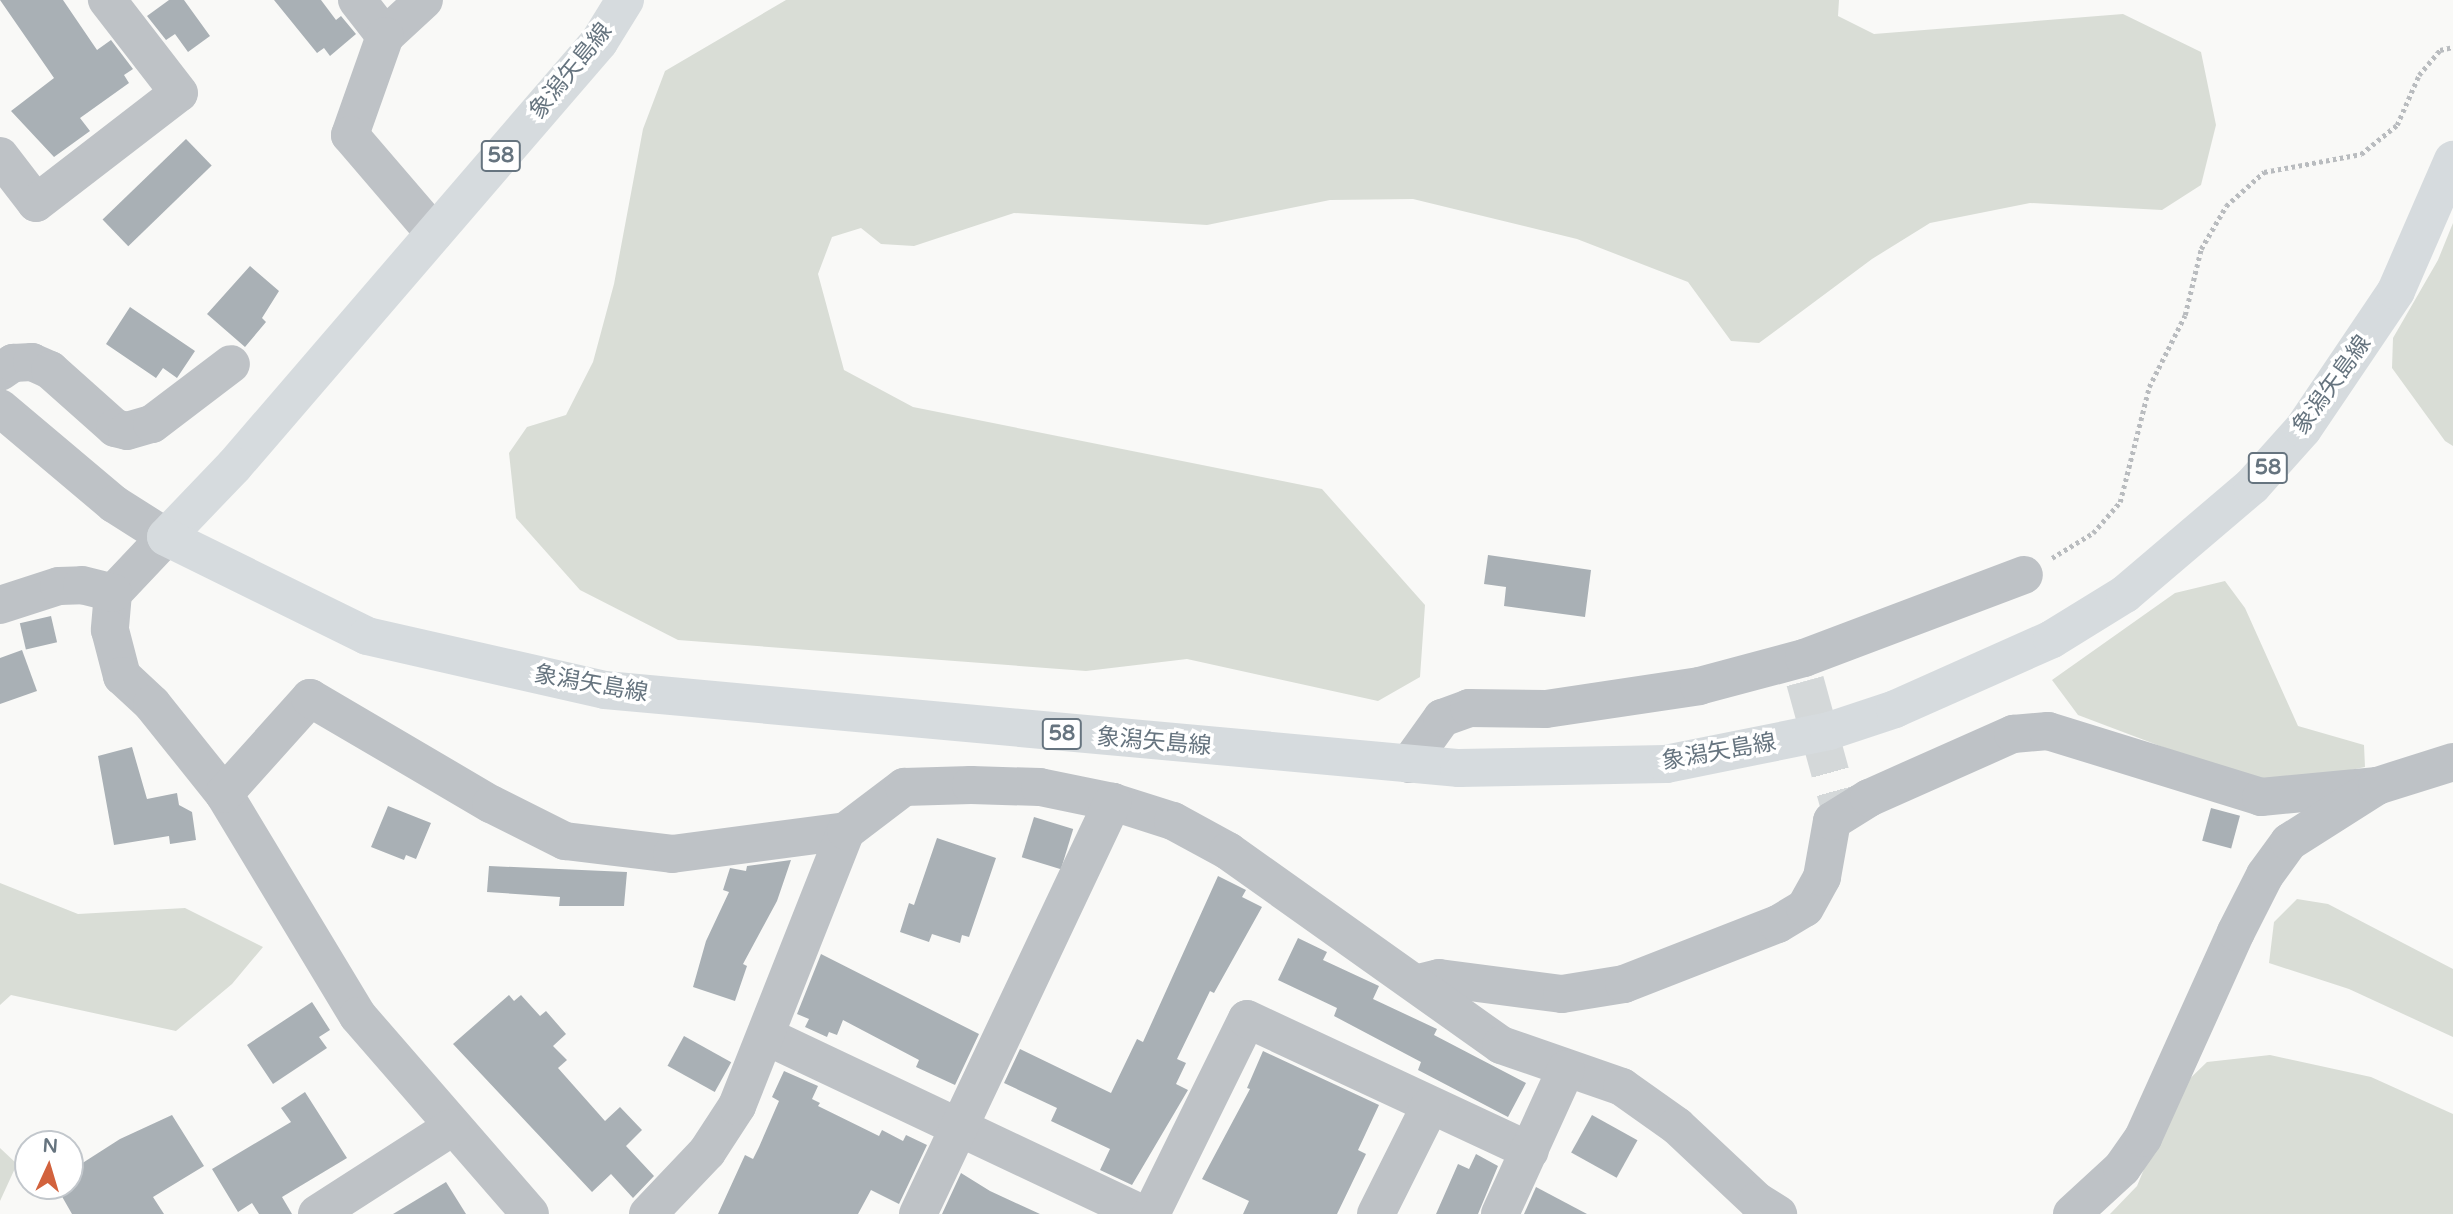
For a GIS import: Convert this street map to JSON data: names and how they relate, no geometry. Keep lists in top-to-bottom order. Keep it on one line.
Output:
{"streets":{"main road":["象潟矢島線","58"]},"north":"top"}
